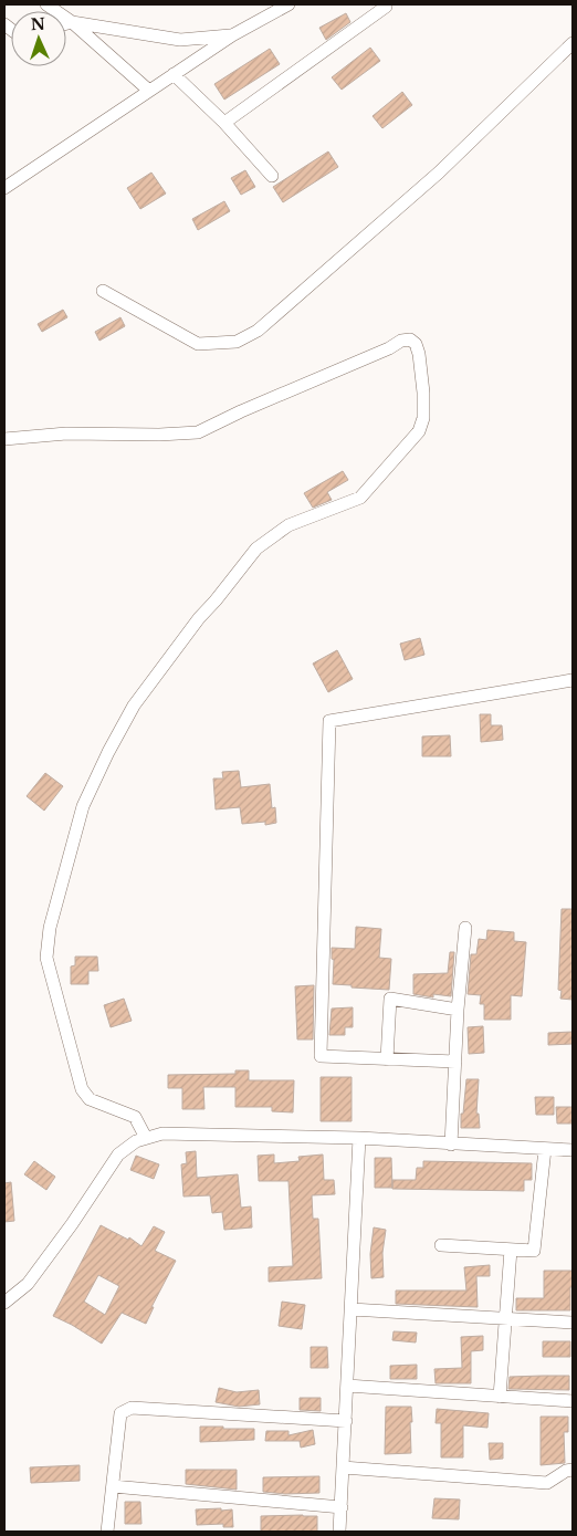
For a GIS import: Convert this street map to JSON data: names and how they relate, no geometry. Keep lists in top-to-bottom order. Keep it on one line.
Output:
{"north":"top"}
